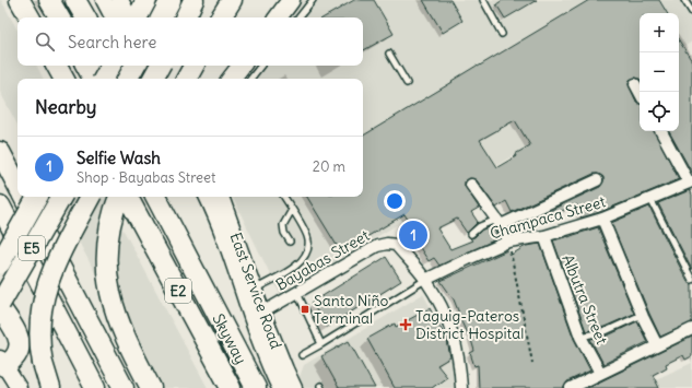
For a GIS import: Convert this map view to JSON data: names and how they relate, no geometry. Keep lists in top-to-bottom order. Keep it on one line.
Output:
{"streets":{"highway":["E5","E2","Skyway"],"main road":["East Service Road"],"street":["Champaca Street","Bayabas Street","Albutra Street"]},"crossings":[["Champaca Street","Bayabas Street"],["Champaca Street","Albutra Street"],["Bayabas Street","East Service Road"]],"places":{"transit":["Santo Niño Terminal"],"health":["Taguig-Pateros District Hospital"]},"page":{"map_buttons":["+","−"],"search":"Search here","heading":"Nearby","list":[{"mark":"1","name":"Selfie Wash","note":"Shop · Bayabas Street","value":"20 m"}],"pins":"1"}}
